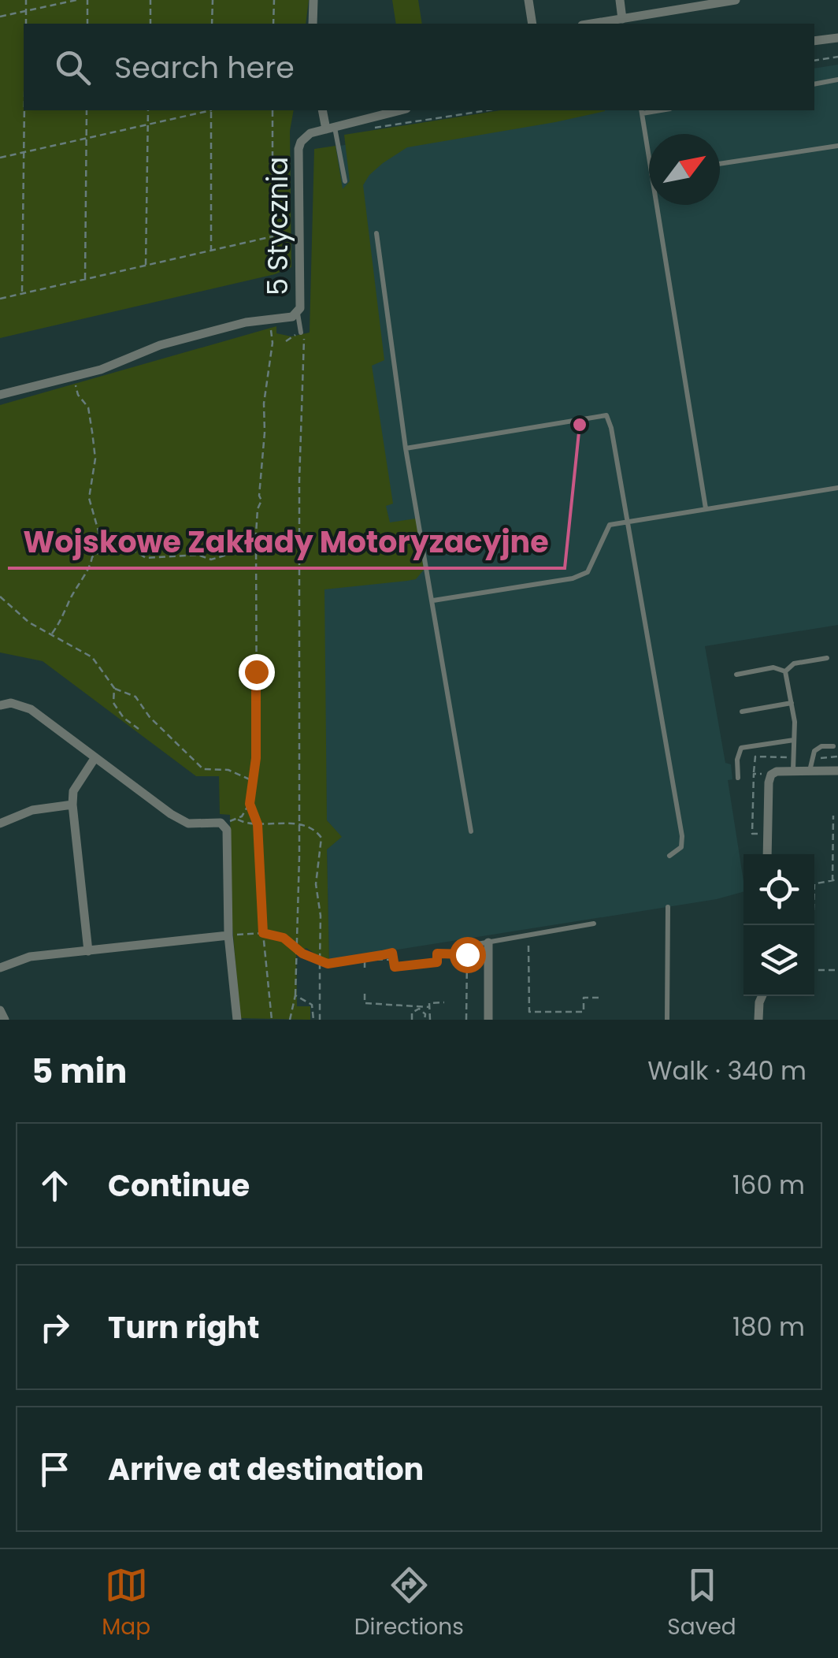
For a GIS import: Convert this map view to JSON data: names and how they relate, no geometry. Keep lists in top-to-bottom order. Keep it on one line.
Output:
{"streets":{"street":["5 Stycznia"]},"places":["Wojskowe Zakłady Motoryzacyjne"],"north":"top right","page":{"search":"Search here","heading":["5 min","Walk · 340 m"],"list":[["Continue","160 m"],["Turn right","180 m"],"Arrive at destination"],"nav":["Map","Directions","Saved"]}}
